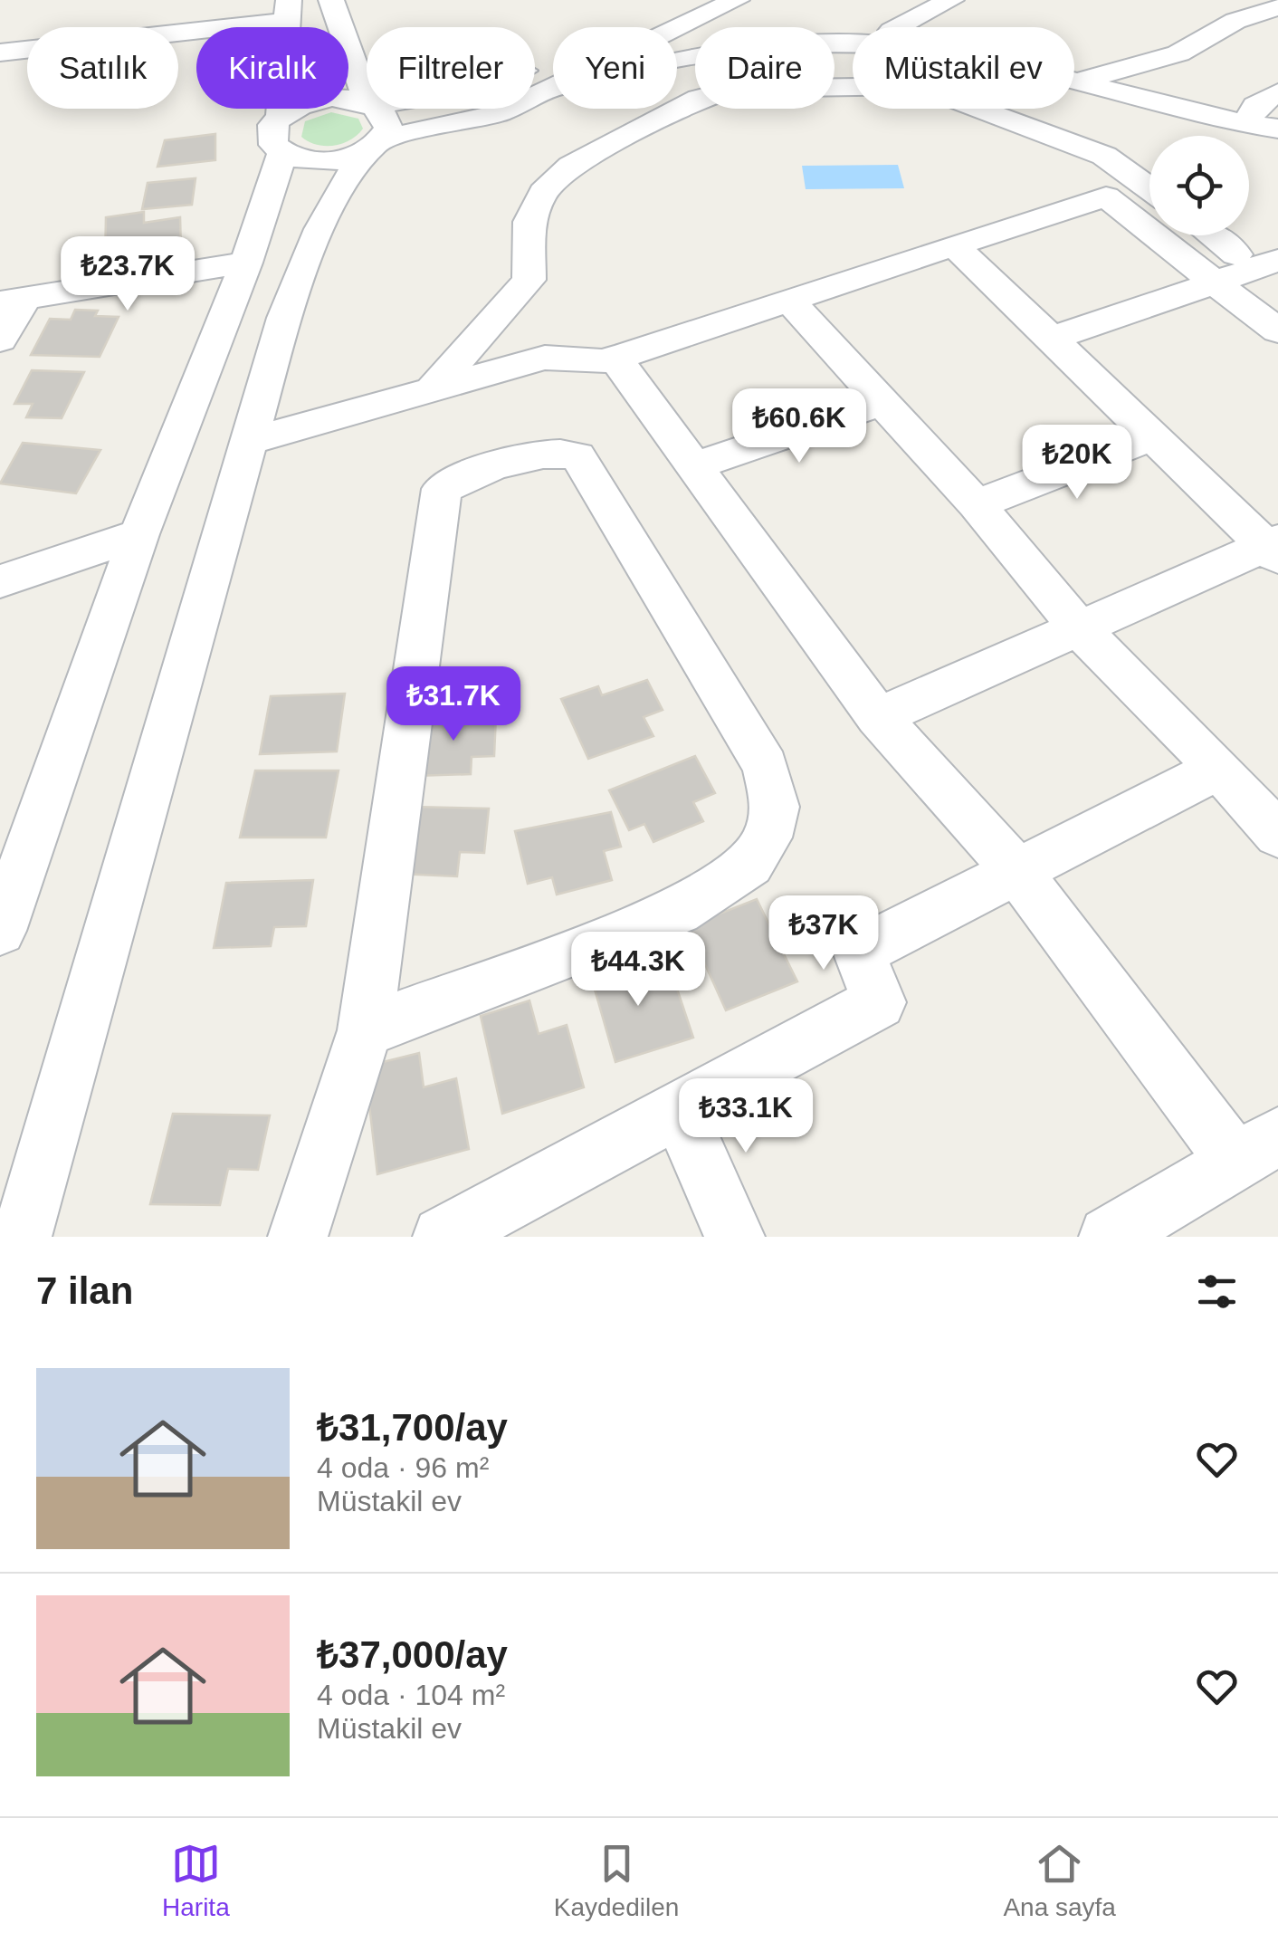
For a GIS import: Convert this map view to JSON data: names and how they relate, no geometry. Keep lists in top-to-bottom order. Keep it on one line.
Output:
{"page":{"chip":["Satılık","Kiralık","Filtreler","Yeni","Daire","Müstakil ev"],"price":["₺23.7K","₺60.6K","₺20K","₺31.7K","₺37K","₺44.3K","₺33.1K"],"heading":"7 ilan","list":[{"name":"₺31,700/ay","note":"4 oda · 96 m² · Müstakil ev"},{"name":"₺37,000/ay","note":"4 oda · 104 m² · Müstakil ev"}],"tabs":["Harita","Kaydedilen","Ana sayfa"]}}
